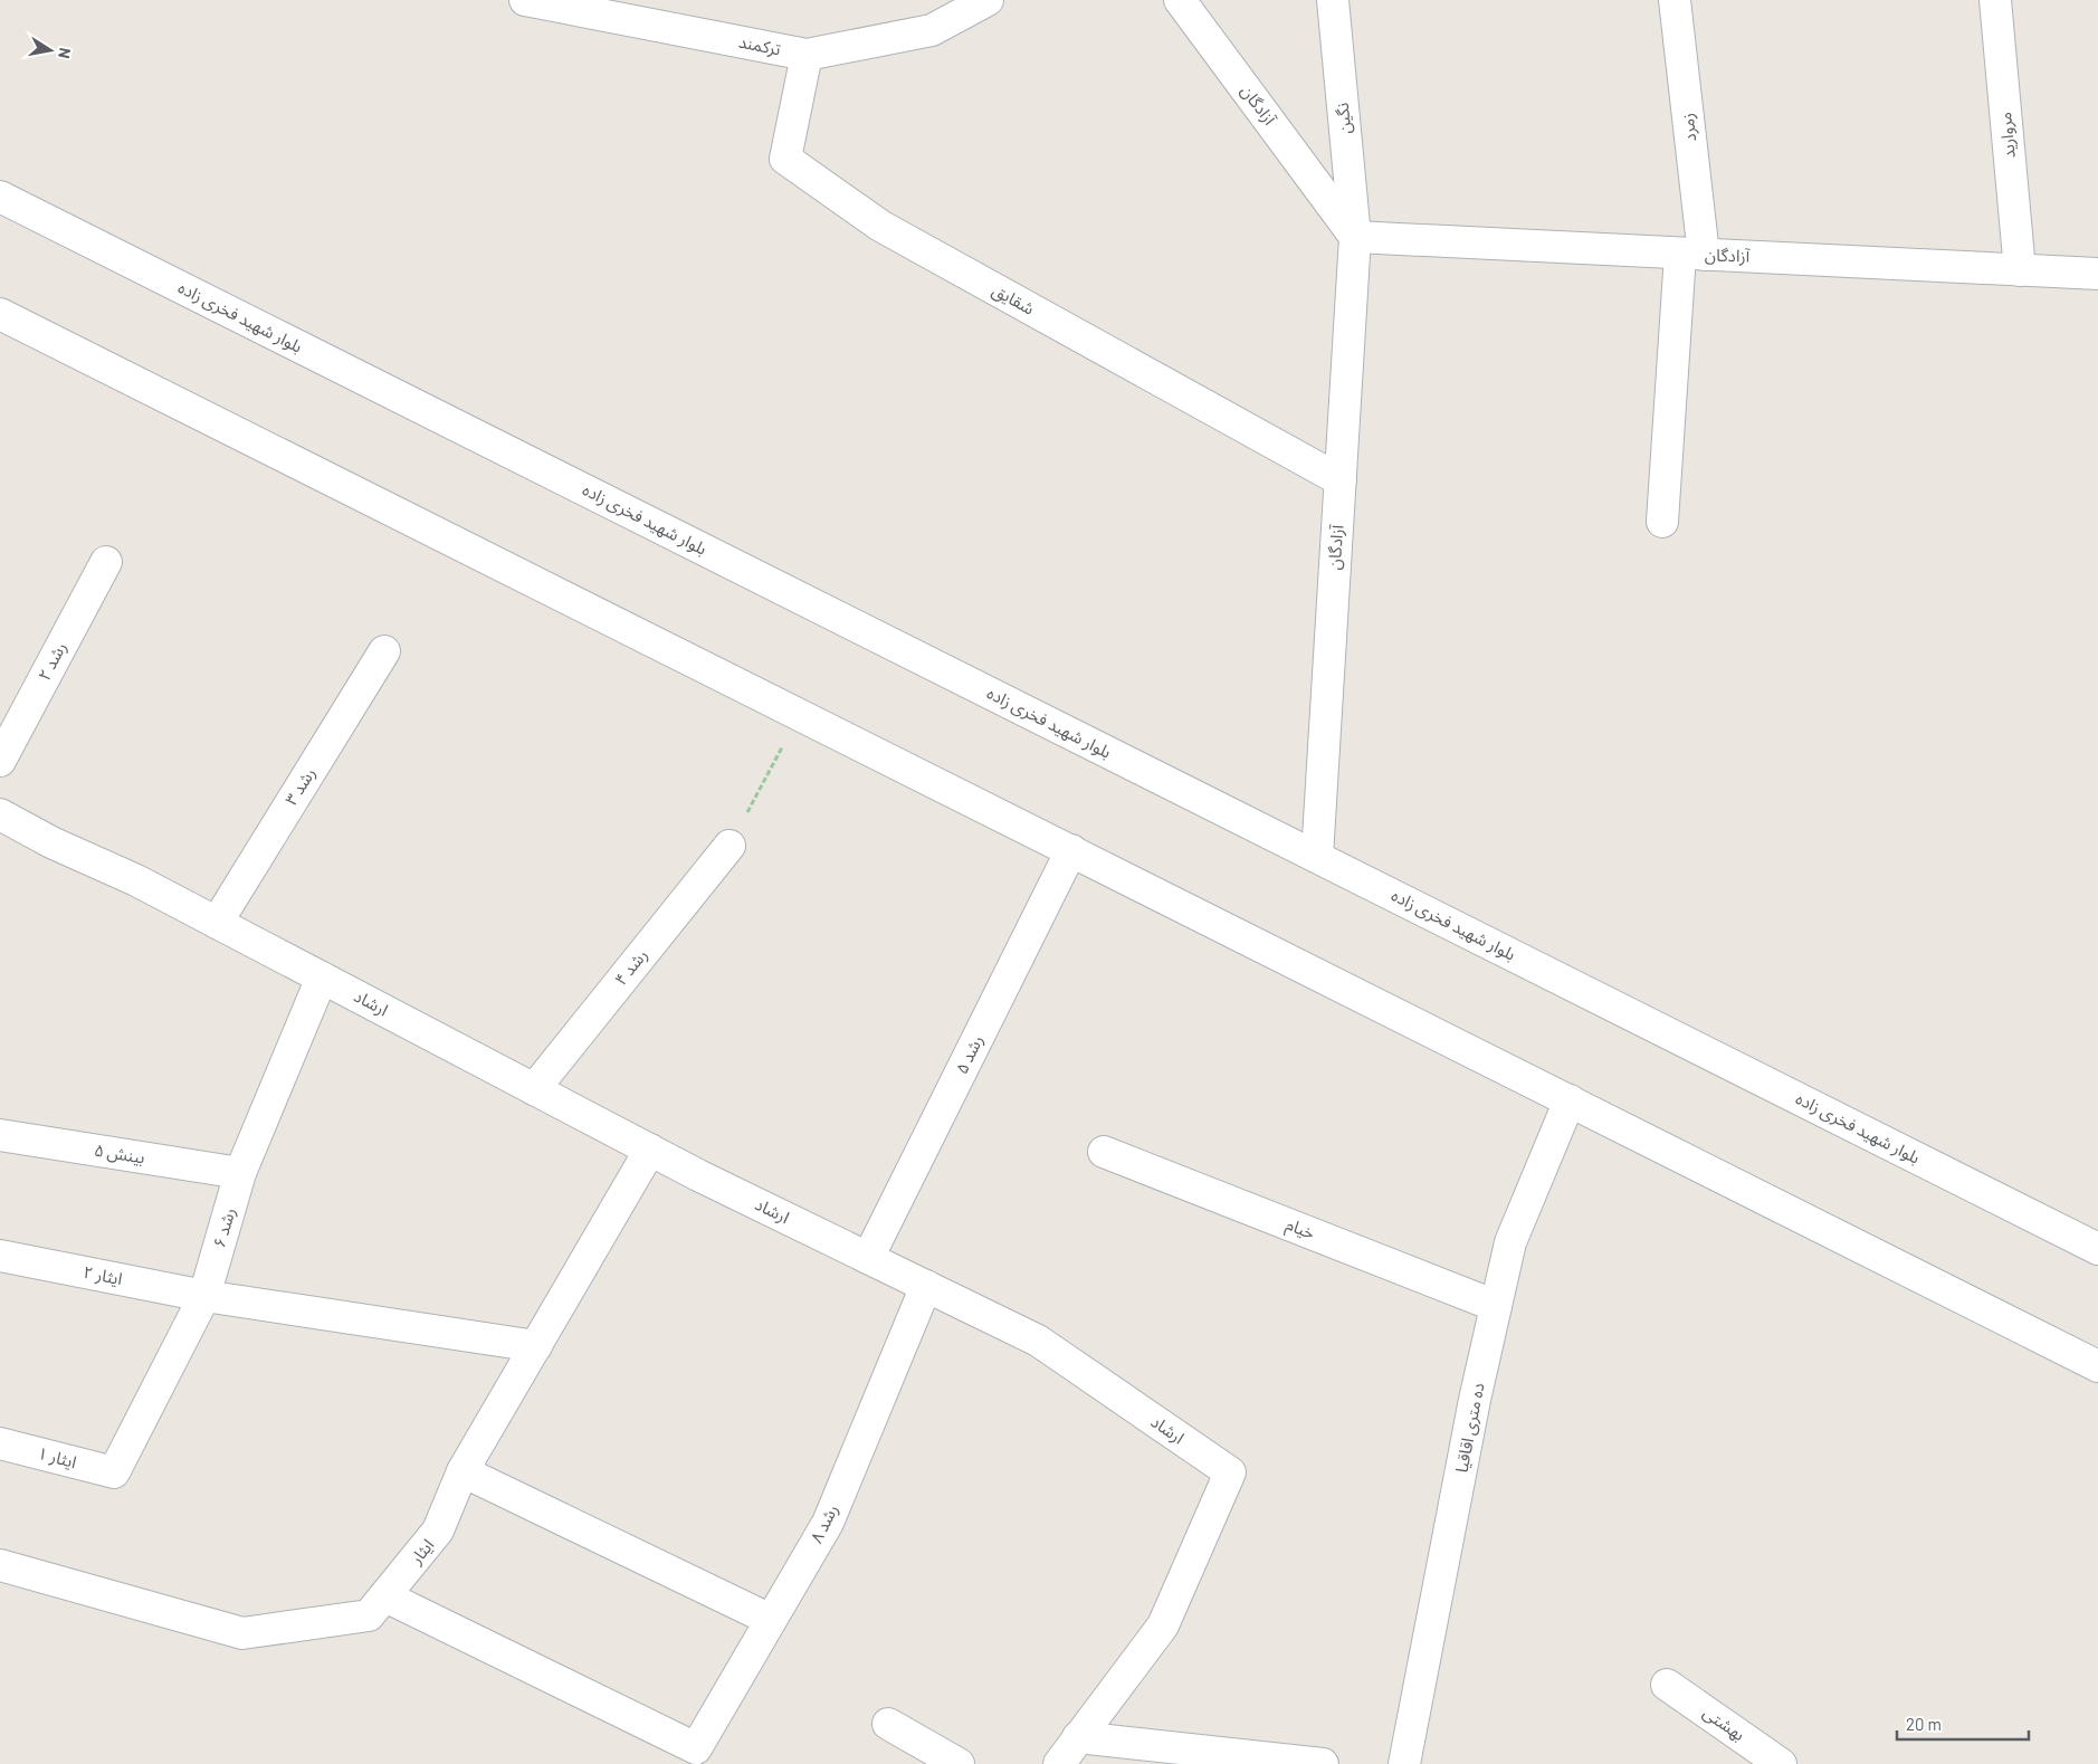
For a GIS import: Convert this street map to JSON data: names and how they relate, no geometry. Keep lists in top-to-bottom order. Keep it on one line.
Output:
{"streets":{"street":["ترکمند","آزادگان","نگین","زمرد","مروارید","شقایق","بلوار شهید فخری زاده","رشد ۲","رشد ۳","رشد ۴","ارشاد","رشد ۵","بینش ۵","رشد ۶","خیام","ایثار ۲","ده متری اقاقیا","ایثار ۱","رشد ۸","ایثار","بهشتی"]},"crossings":[["ترکمند","شقایق"],["آزادگان","نگین"],["آزادگان","زمرد"],["آزادگان","مروارید"],["آزادگان","شقایق"],["آزادگان","بلوار شهید فخری زاده"],["رشد ۳","ارشاد"],["رشد ۴","ارشاد"],["ارشاد","رشد ۵"],["ارشاد","رشد ۶"],["ارشاد","رشد ۸"],["ارشاد","ایثار"],["بینش ۵","رشد ۶"],["رشد ۶","ایثار ۲"],["رشد ۶","ایثار ۱"],["خیام","ده متری اقاقیا"],["ایثار ۲","ایثار"],["رشد ۸","ایثار"]],"scale_bar":"20 m","north":"right"}
